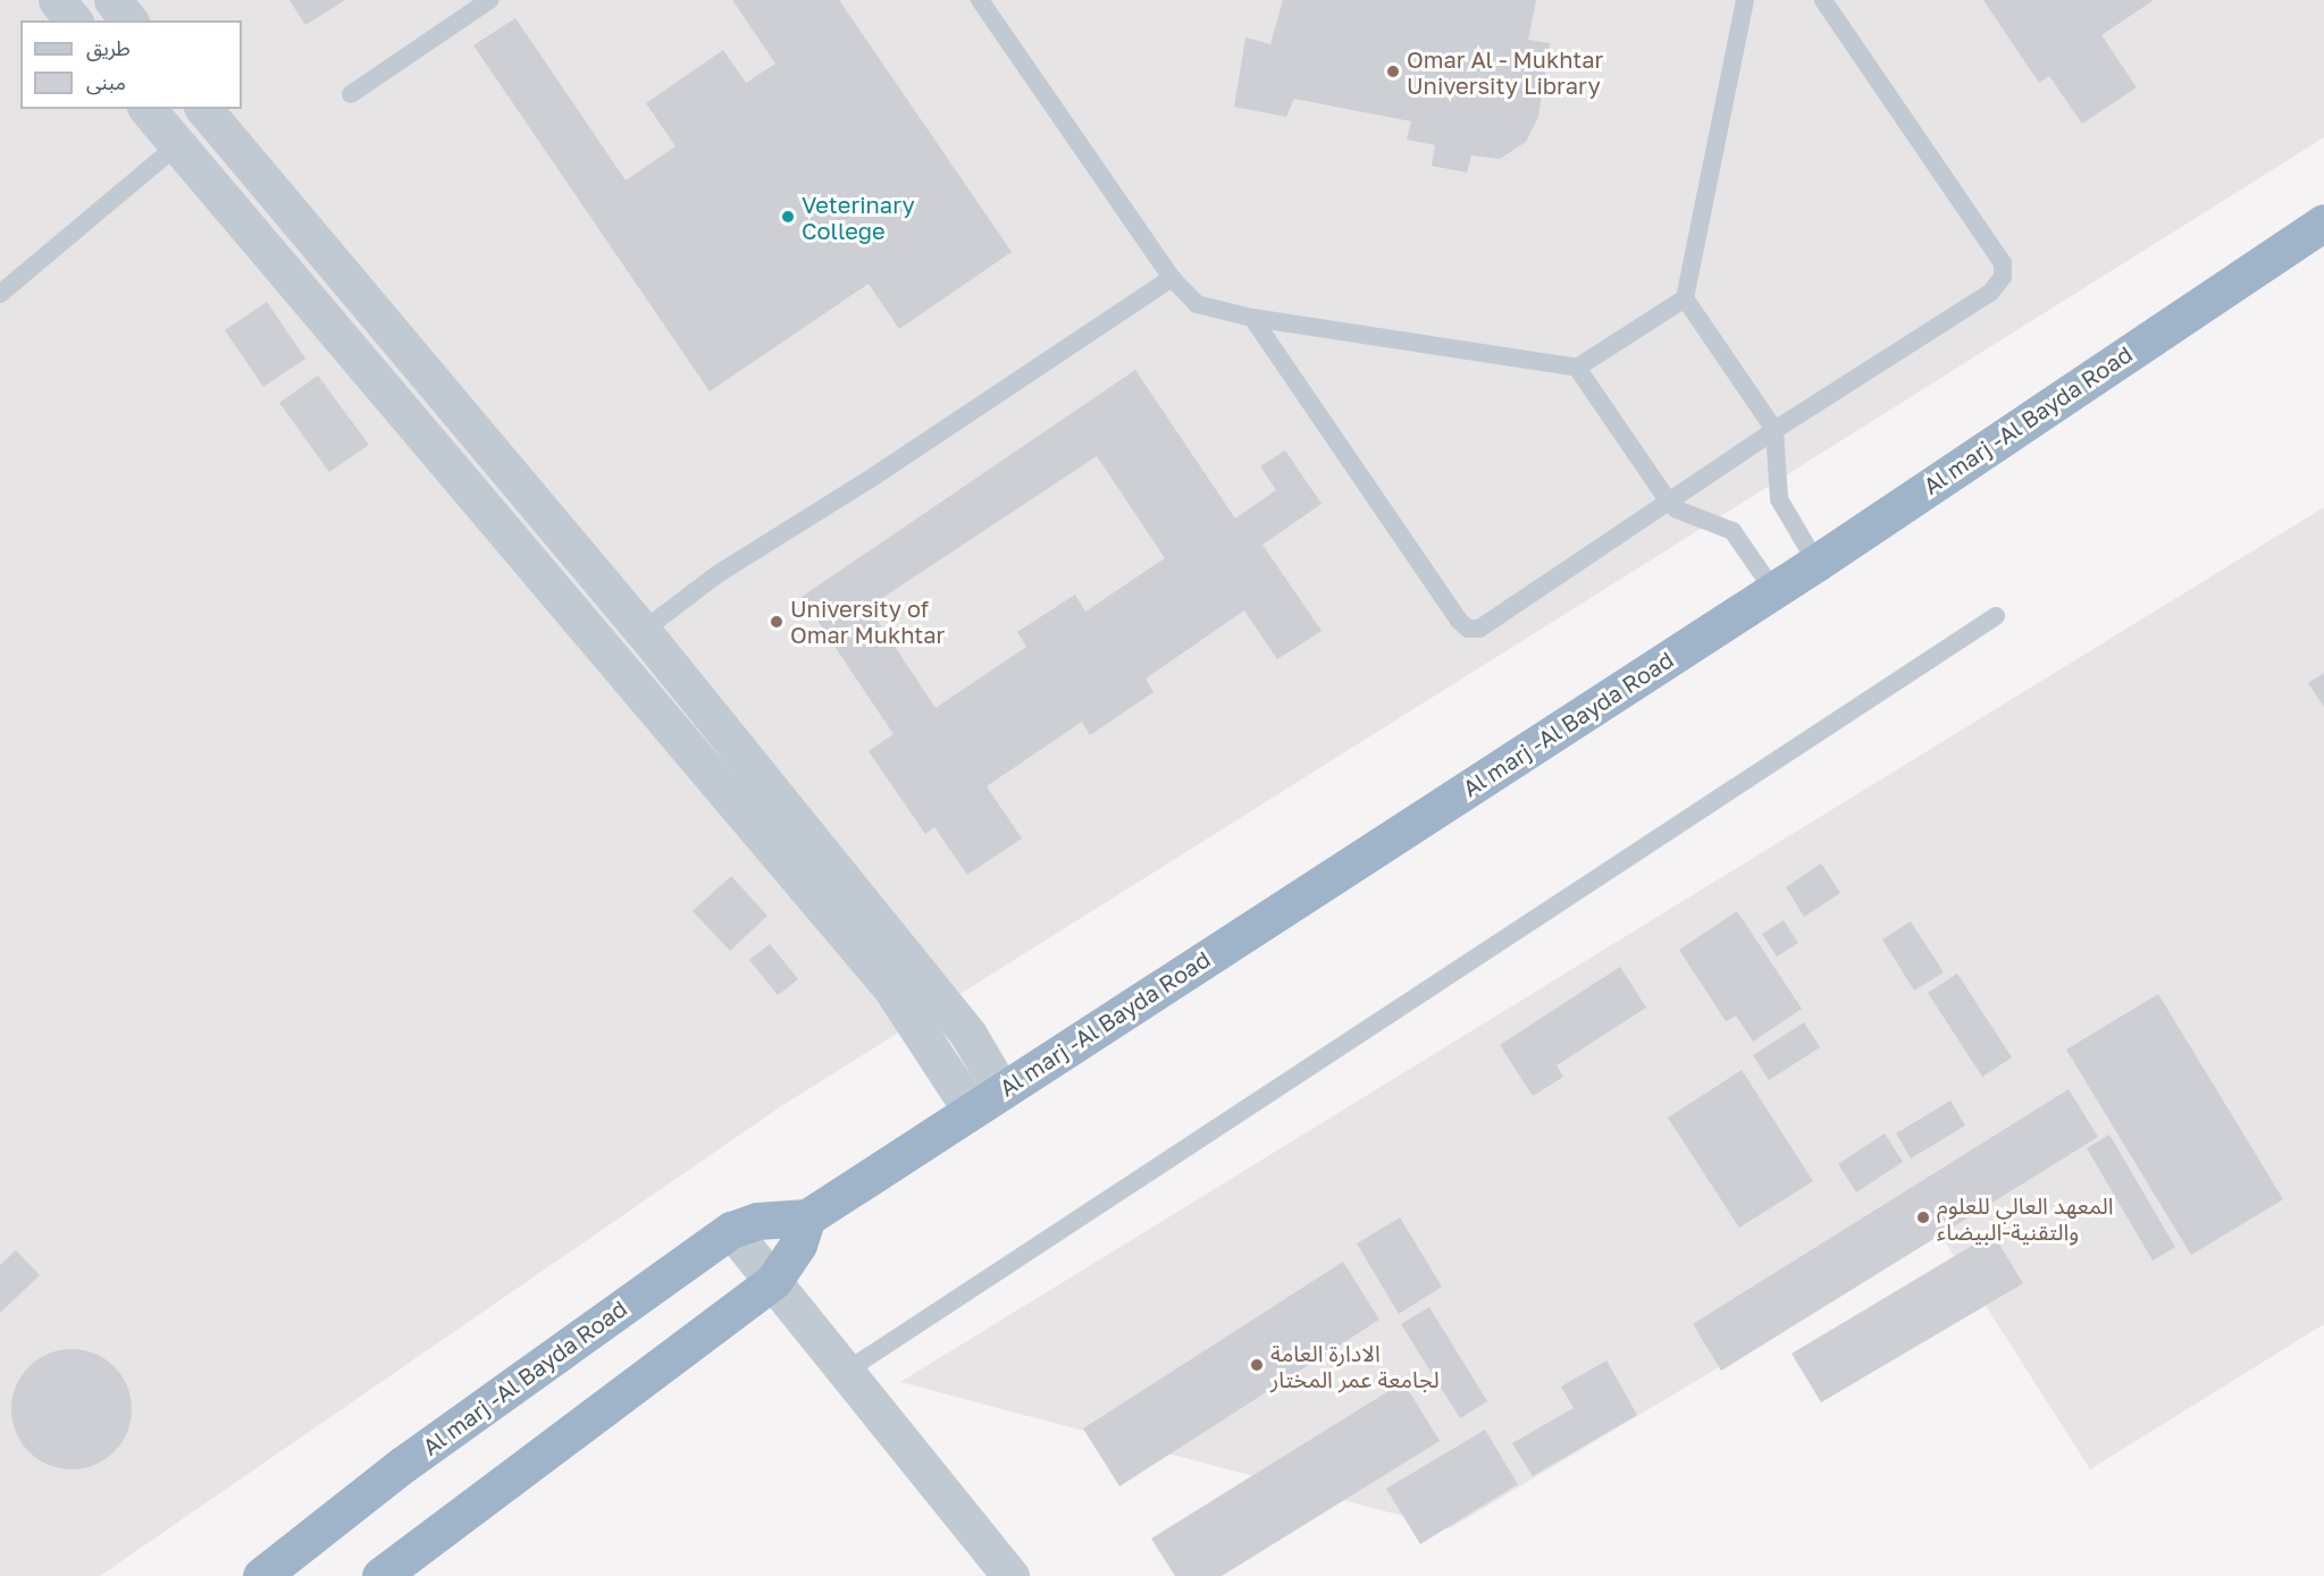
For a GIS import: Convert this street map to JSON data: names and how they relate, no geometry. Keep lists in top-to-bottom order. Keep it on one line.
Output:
{"streets":{"highway":["Al marj -Al Bayda Road"]},"places":["Omar Al - Mukhtar University Library","Veterinary College","University of Omar Mukhtar","المعهد العالي للعلوم والتقنية-البيضاء","الادارة العامة لجامعة عمر المختار"],"legend":["طريق","مبنى"]}
